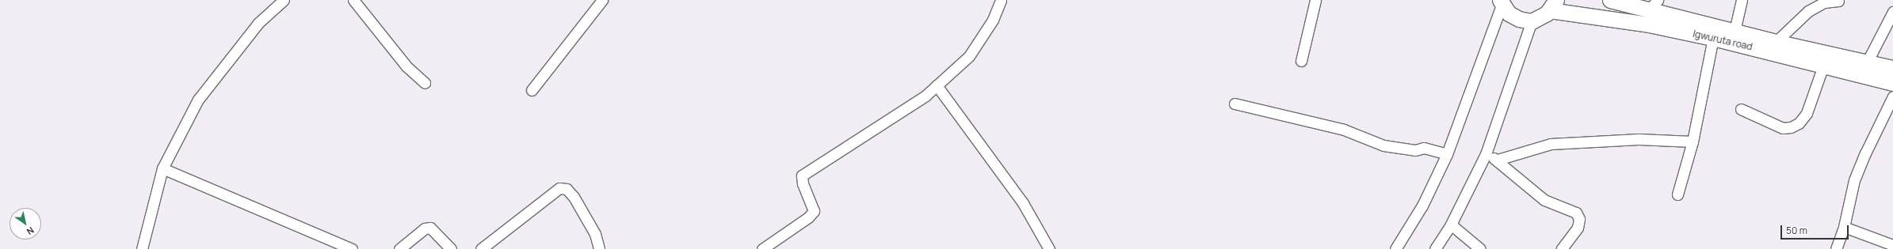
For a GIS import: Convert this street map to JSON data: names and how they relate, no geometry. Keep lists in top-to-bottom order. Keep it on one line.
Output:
{"streets":{"main road":["Igwuruta road"]},"scale_bar":"50 m","north":"bottom right"}
